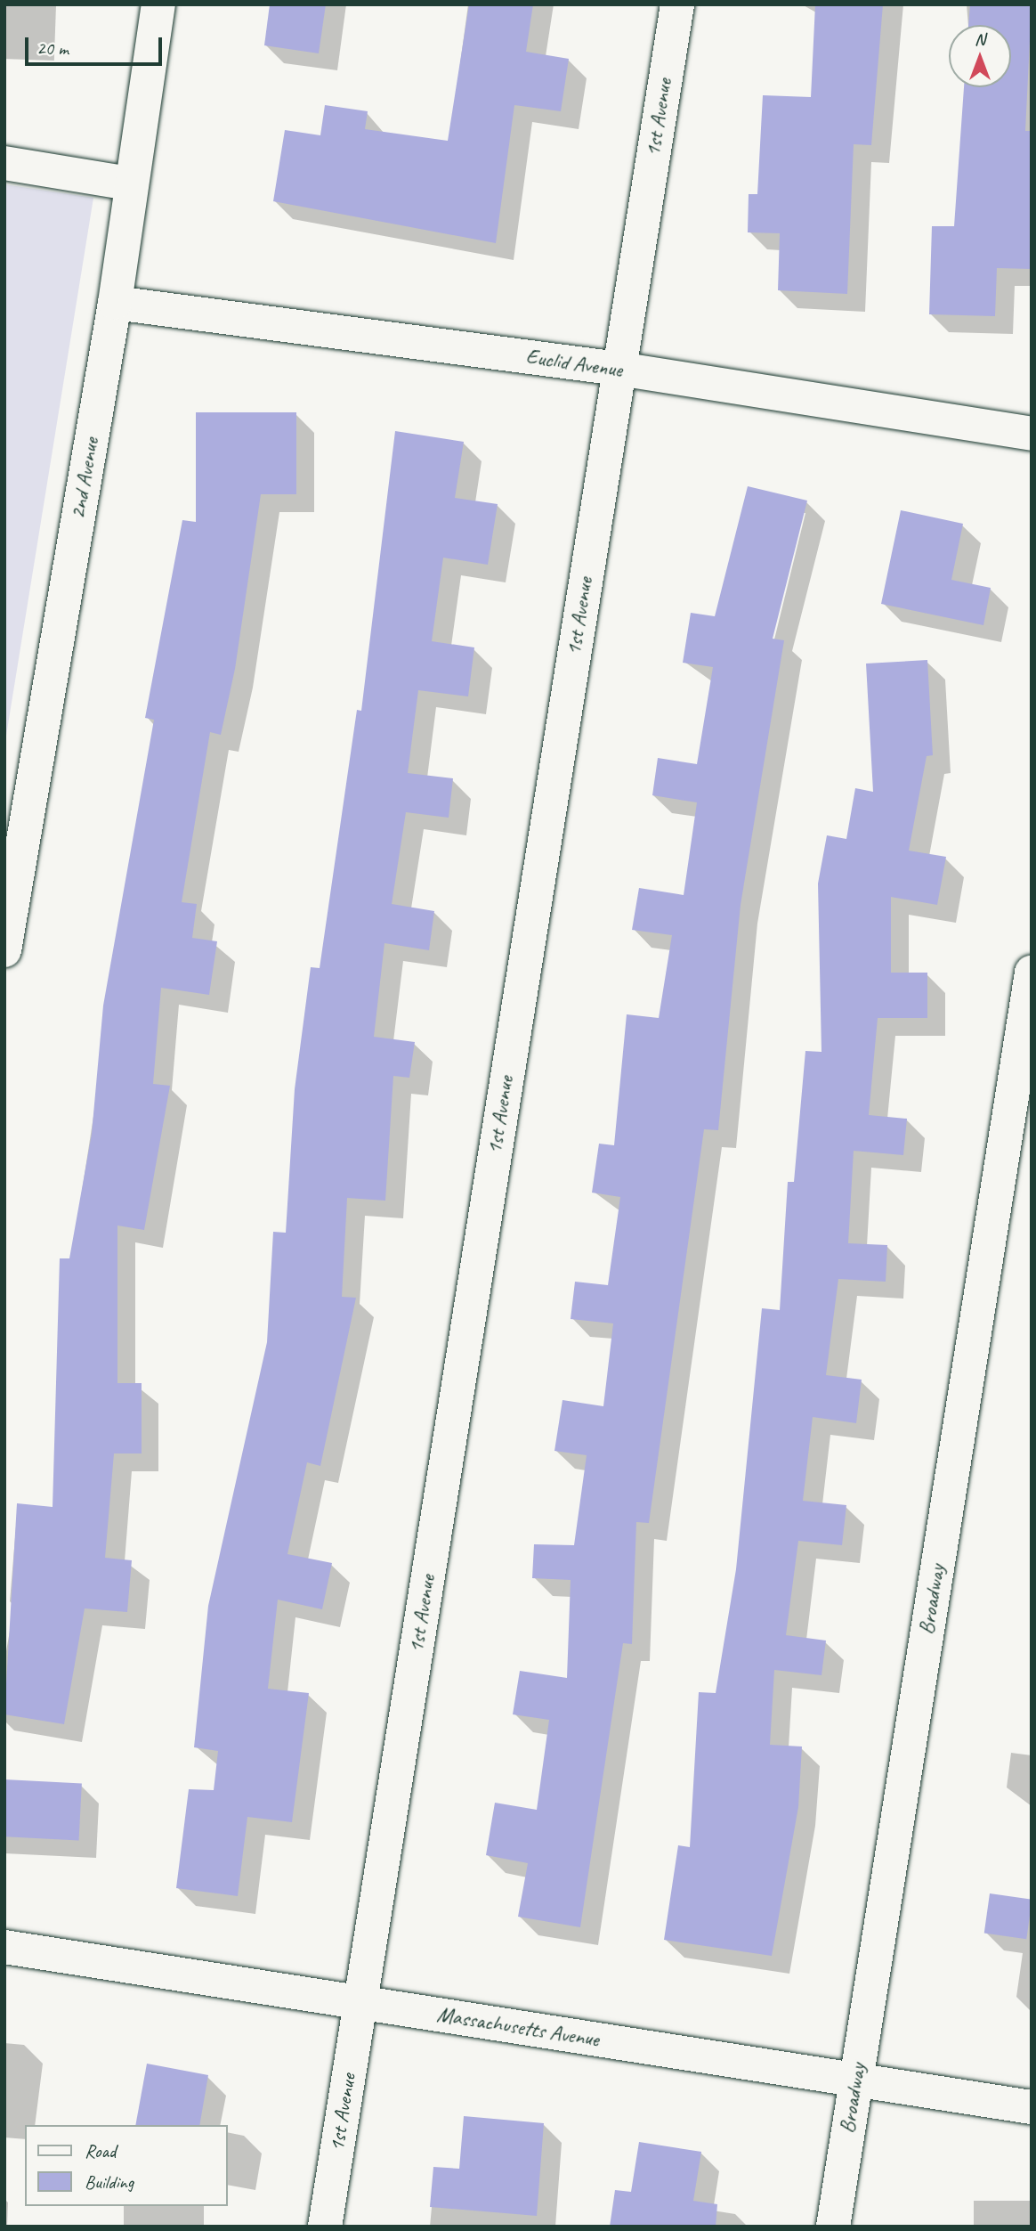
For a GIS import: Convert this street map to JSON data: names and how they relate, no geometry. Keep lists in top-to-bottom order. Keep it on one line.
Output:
{"streets":{"street":["1st Avenue","Euclid Avenue","2nd Avenue","Broadway","Massachusetts Avenue"]},"crossings":[["1st Avenue","Euclid Avenue"],["1st Avenue","Massachusetts Avenue"],["Euclid Avenue","2nd Avenue"],["Broadway","Massachusetts Avenue"]],"legend":["Road","Building"],"scale_bar":"20 m","north":"top"}
